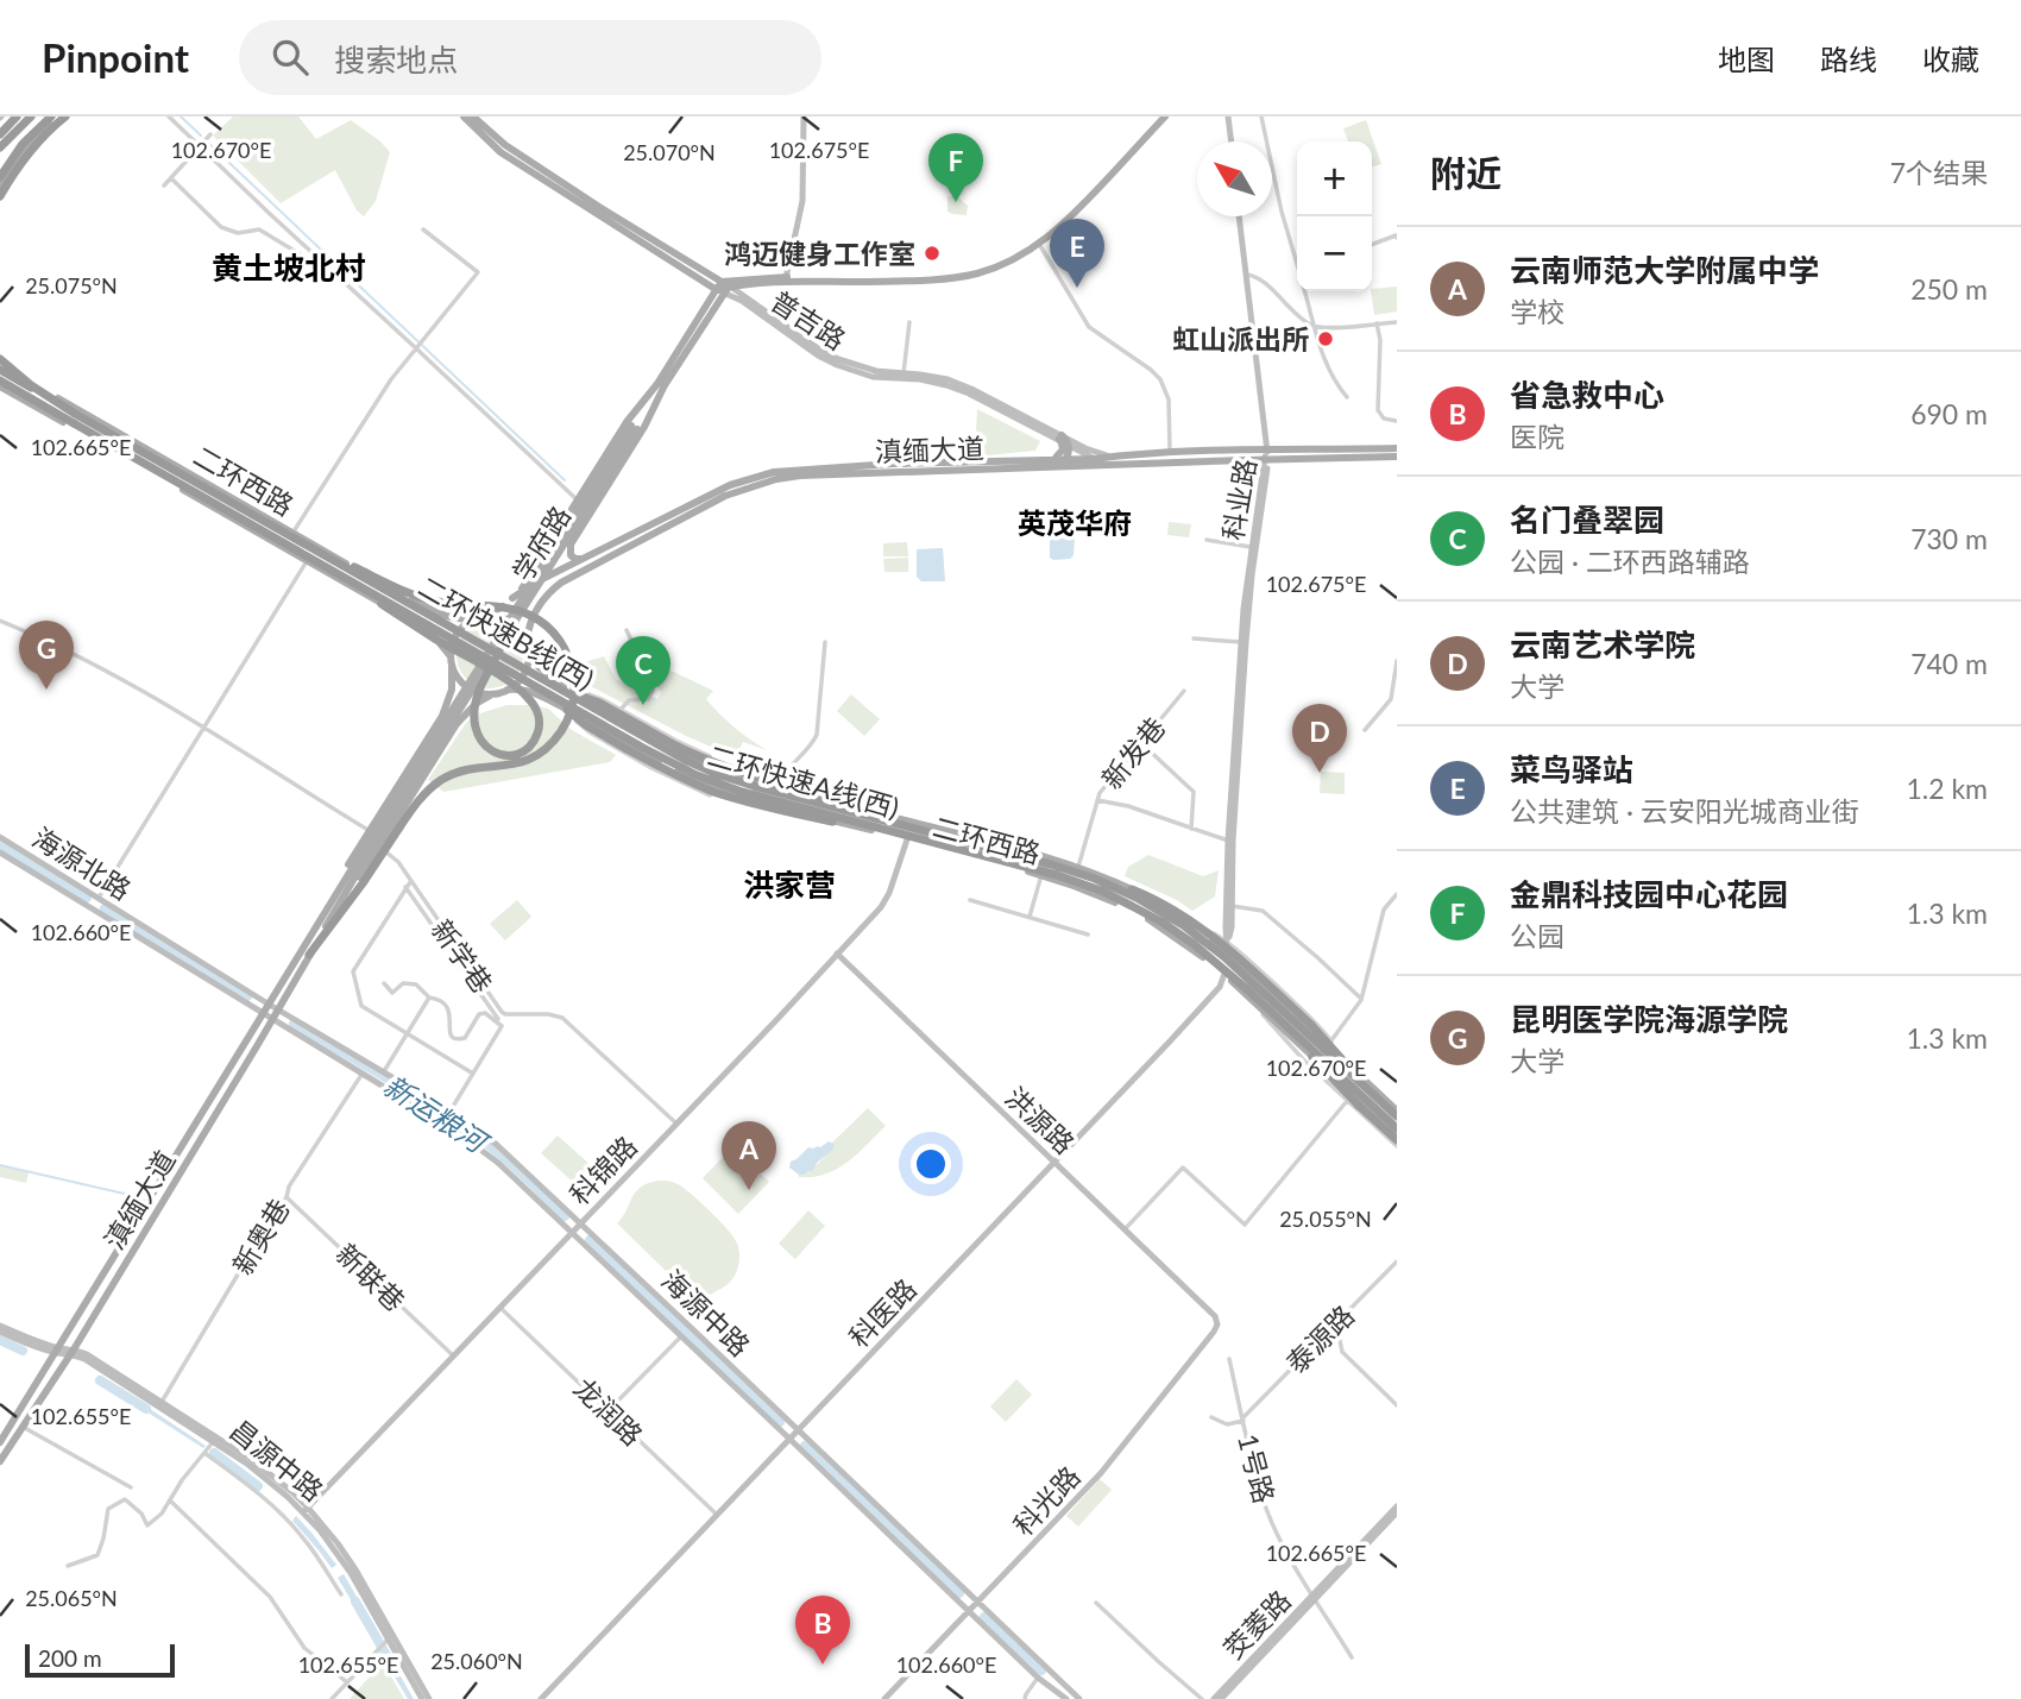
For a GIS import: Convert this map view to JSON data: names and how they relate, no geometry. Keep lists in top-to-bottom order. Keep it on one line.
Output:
{"streets":{"highway":["二环快速B线(西)","二环快速A线(西)"],"main road":["普吉路","滇缅大道","二环西路","学府路"],"street":["科业路","新发巷","海源北路","新学巷","洪源路","科锦路","新奥巷","新联巷","海源中路","科医路","泰源路","龙润路","昌源中路","1号路","科光路","茭菱路"]},"crossings":[["普吉路","滇缅大道"],["普吉路","学府路"],["滇缅大道","二环西路"],["滇缅大道","科业路"],["滇缅大道","学府路"],["滇缅大道","海源北路"],["滇缅大道","海源中路"],["滇缅大道","昌源中路"],["二环西路","学府路"],["二环西路","二环快速B线(西)"],["二环西路","新发巷"],["二环西路","二环快速A线(西)"],["二环西路","科锦路"],["二环西路","科医路"],["二环快速A线(西)","科锦路"],["海源北路","海源中路"],["新学巷","科锦路"],["洪源路","科锦路"],["洪源路","科医路"],["洪源路","科光路"],["科锦路","新联巷"],["科锦路","海源中路"],["科锦路","龙润路"],["科锦路","昌源中路"],["新奥巷","新联巷"],["新奥巷","海源中路"],["新奥巷","昌源中路"],["海源中路","科医路"],["海源中路","科光路"],["科医路","龙润路"],["泰源路","1号路"],["1号路","茭菱路"]],"districts":["黄土坡北村","英茂华府","洪家营"],"water":["新运粮河"],"places":["鸿迈健身工作室","虹山派出所"],"scale_bar":"200 m","north":"top left","page":{"header":"Pinpoint","search":"搜索地点","nav":["地图","路线","收藏"],"heading":["附近","7个结果"],"pins":["F","E","G","C","D","A","B"],"map_buttons":["+","−"],"list":[{"mark":"A","name":"云南师范大学附属中学","note":"学校","value":"250 m"},{"mark":"B","name":"省急救中心","note":"医院","value":"690 m"},{"mark":"C","name":"名门叠翠园","note":"公园 · 二环西路辅路","value":"730 m"},{"mark":"D","name":"云南艺术学院","note":"大学","value":"740 m"},{"mark":"E","name":"菜鸟驿站","note":"公共建筑 · 云安阳光城商业街","value":"1.2 km"},{"mark":"F","name":"金鼎科技园中心花园","note":"公园","value":"1.3 km"},{"mark":"G","name":"昆明医学院海源学院","note":"大学","value":"1.3 km"}],"scale":"200 m"},"coordinates":["102.670°E","102.675°E","25.070°N","25.075°N","102.665°E","102.660°E","25.055°N","102.655°E","25.065°N","25.060°N"]}
